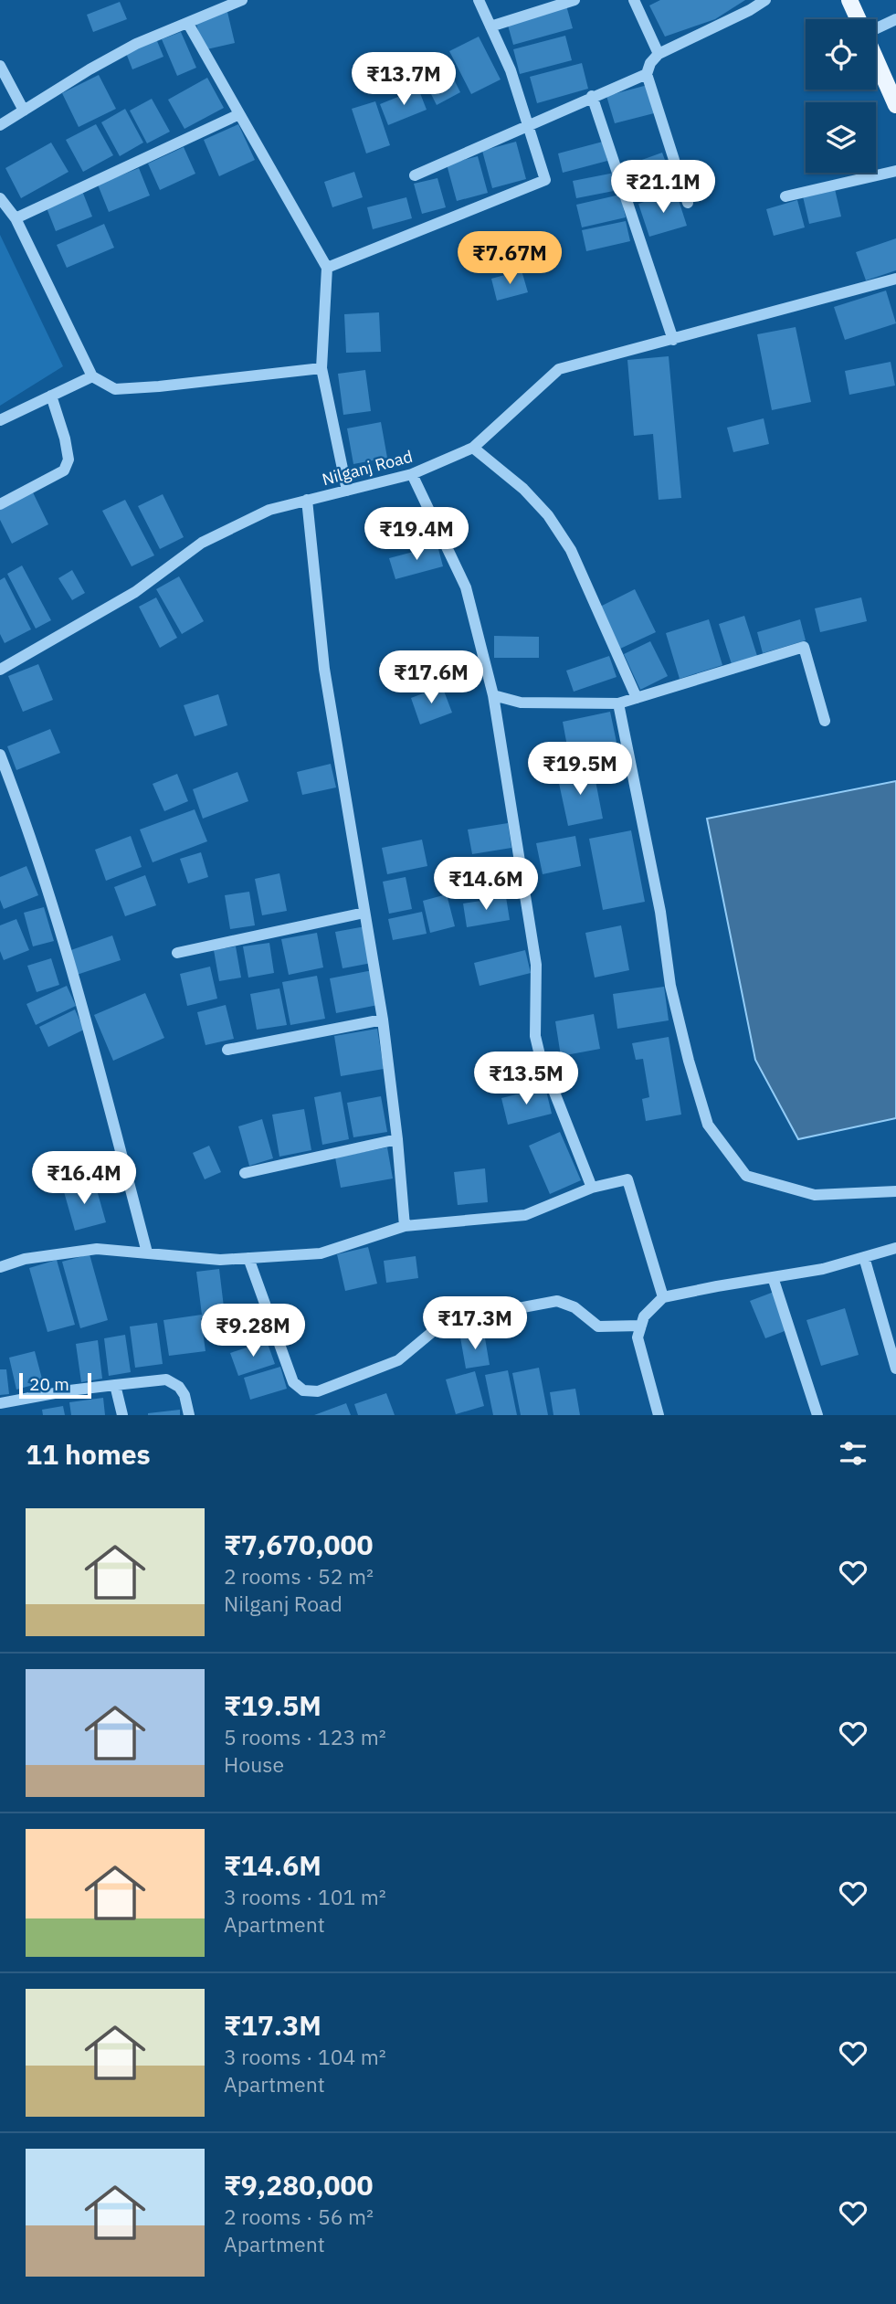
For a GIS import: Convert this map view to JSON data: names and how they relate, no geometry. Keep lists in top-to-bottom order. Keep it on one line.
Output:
{"streets":{"street":["Nilganj Road"]},"scale_bar":"20 m","page":{"price":["₹13.7M","₹21.1M","₹7.67M","₹19.4M","₹17.6M","₹19.5M","₹14.6M","₹13.5M","₹16.4M","₹17.3M","₹9.28M"],"scale":"20 m","heading":"11 homes","list":[{"name":"₹7,670,000","note":"2 rooms · 52 m² · Nilganj Road"},{"name":"₹19.5M","note":"5 rooms · 123 m² · House"},{"name":"₹14.6M","note":"3 rooms · 101 m² · Apartment"},{"name":"₹17.3M","note":"3 rooms · 104 m² · Apartment"},{"name":"₹9,280,000","note":"2 rooms · 56 m² · Apartment"}]}}
